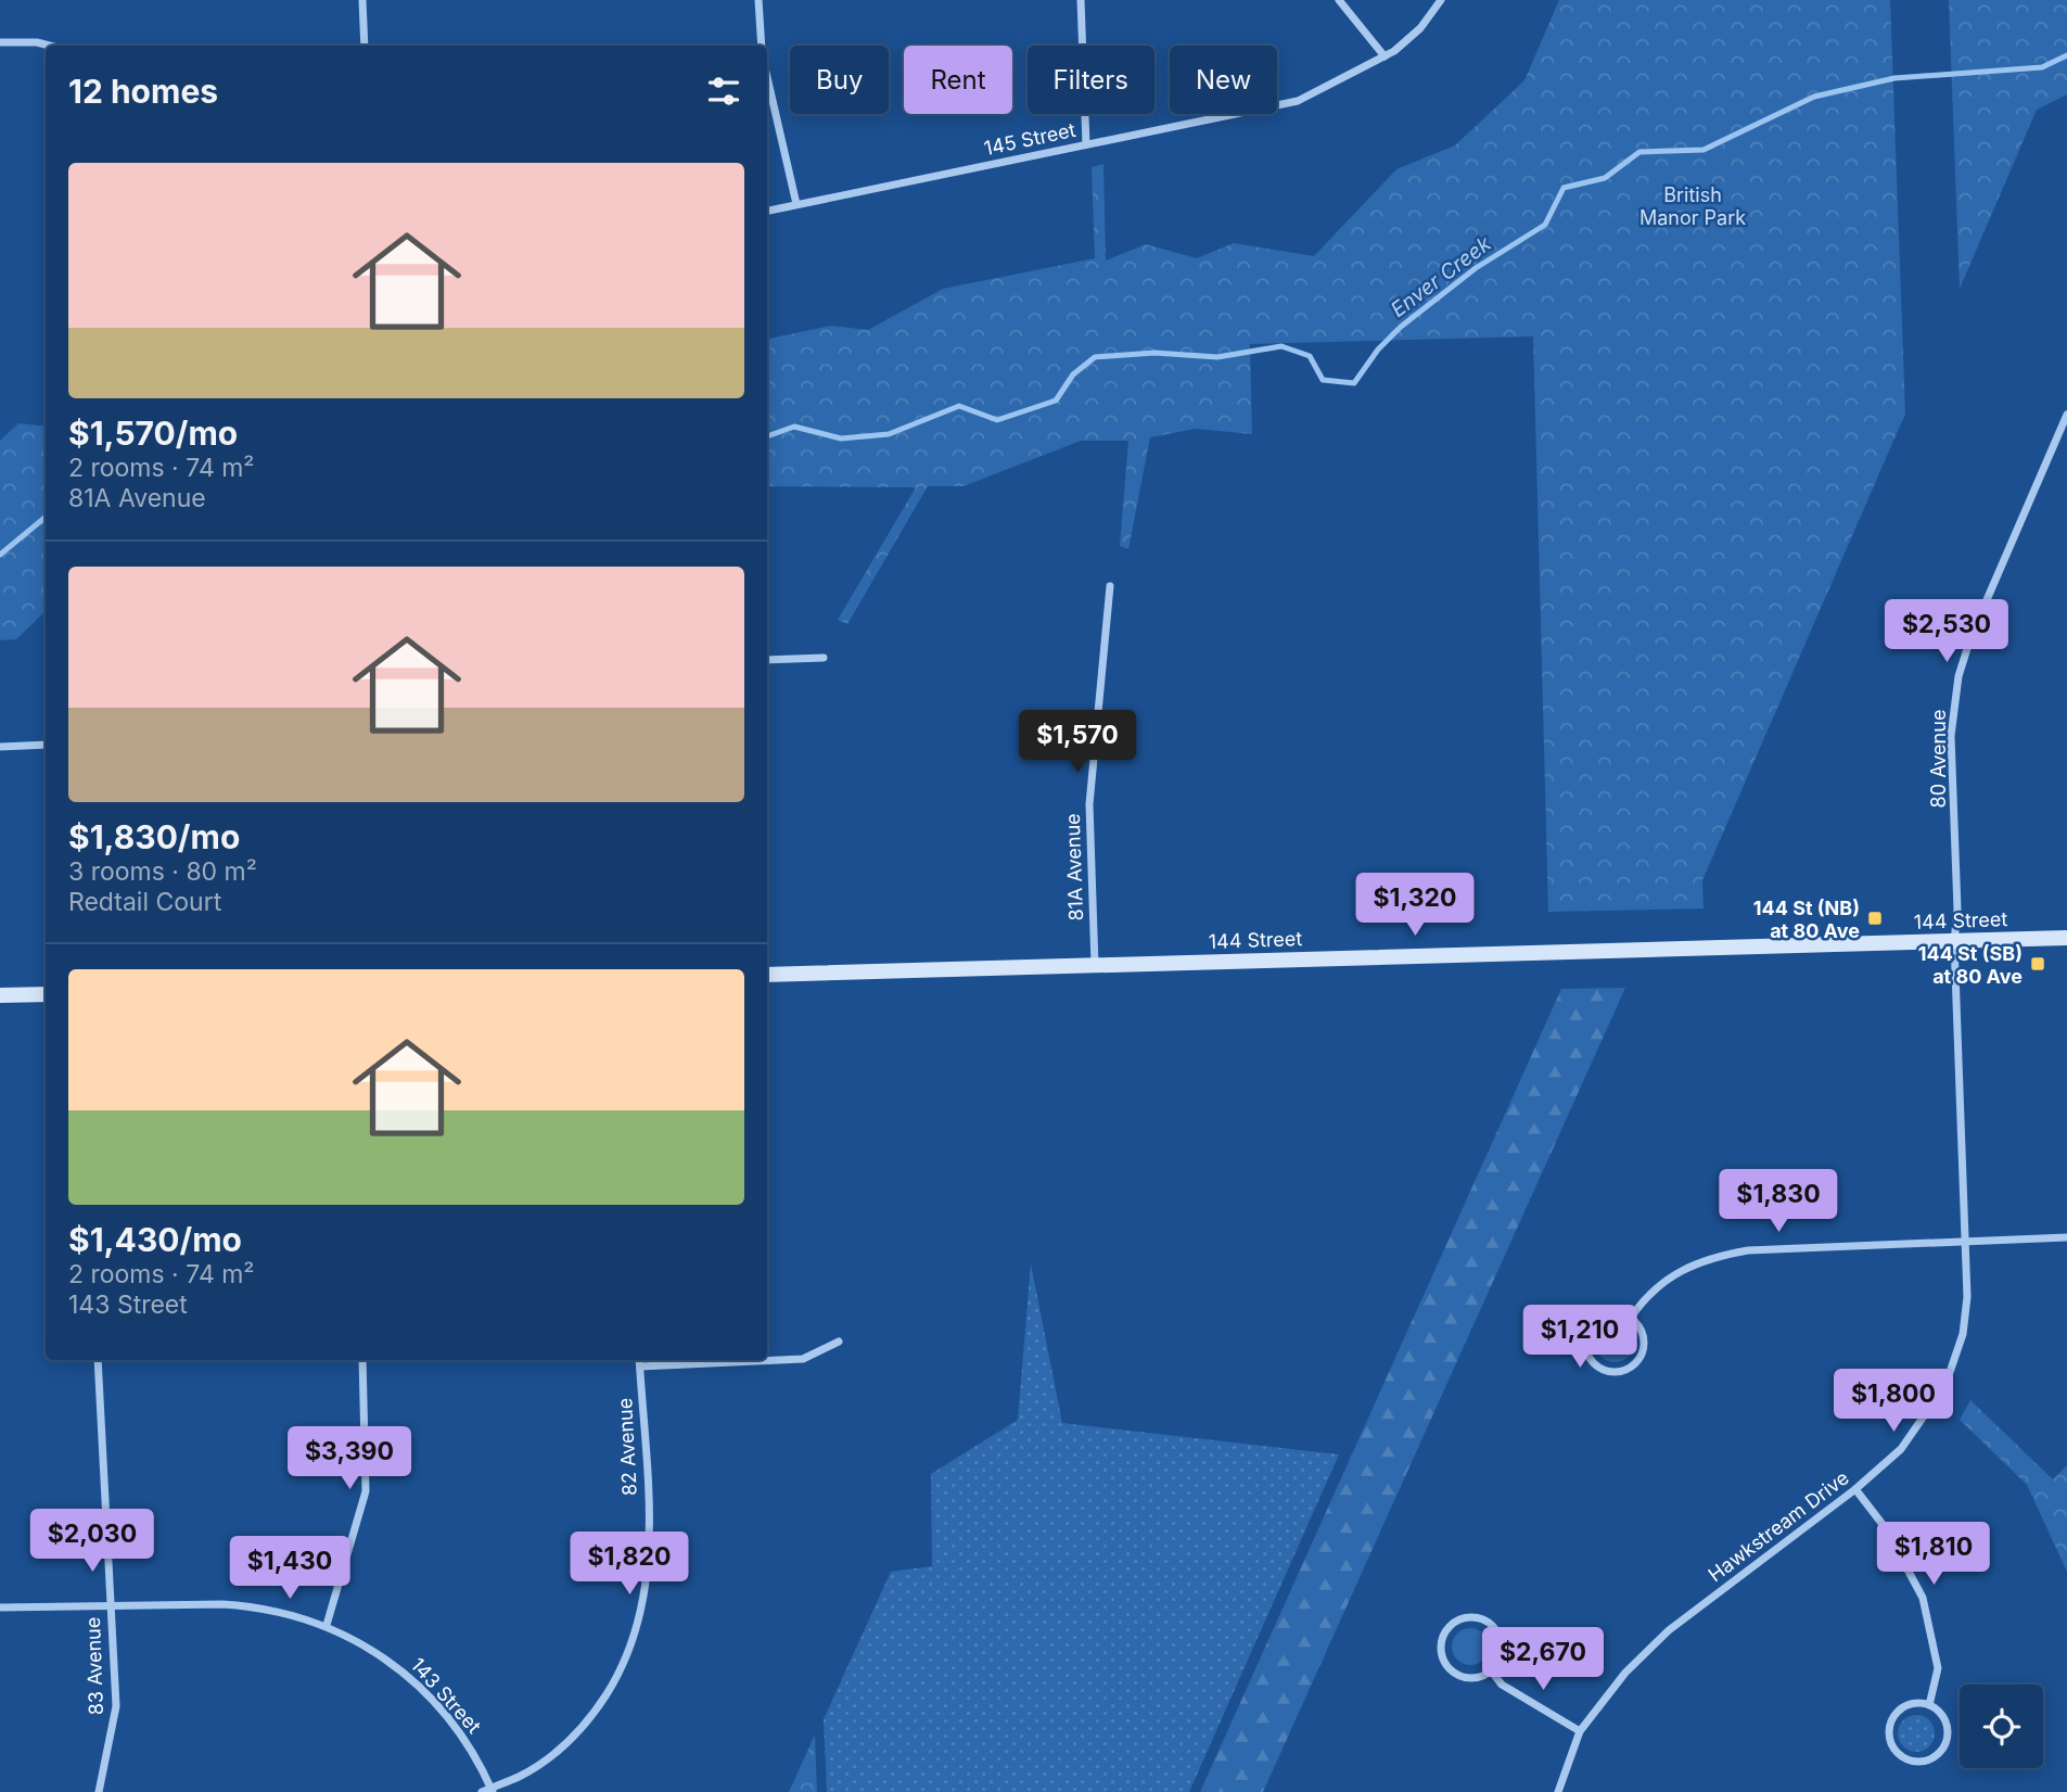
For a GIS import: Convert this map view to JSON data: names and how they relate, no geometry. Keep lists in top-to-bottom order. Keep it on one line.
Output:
{"streets":{"main road":["144 Street"],"street":["145 Street","80 Avenue","81A Avenue","82 Avenue","Hawkstream Drive","83 Avenue","143 Street"]},"crossings":[["80 Avenue","144 Street"],["80 Avenue","Hawkstream Drive"],["81A Avenue","144 Street"],["144 Street","Hawkstream Drive"],["82 Avenue","143 Street"],["83 Avenue","143 Street"]],"water":["Enver Creek"],"parks":["British Manor Park"],"places":{"transit":["144 St (NB) at 80 Ave","144 St (SB) at 80 Ave"]},"page":{"chip":["Buy","Rent","Filters","New"],"heading":"12 homes","list":[{"name":"$1,570/mo","note":"2 rooms · 74 m² · 81A Avenue"},{"name":"$1,830/mo","note":"3 rooms · 80 m² · Redtail Court"},{"name":"$1,430/mo","note":"2 rooms · 74 m² · 143 Street"}],"price":["$2,530","$1,570","$1,320","$1,830","$1,210","$1,800","$3,390","$2,030","$1,810","$1,820","$1,430","$2,670"]}}
